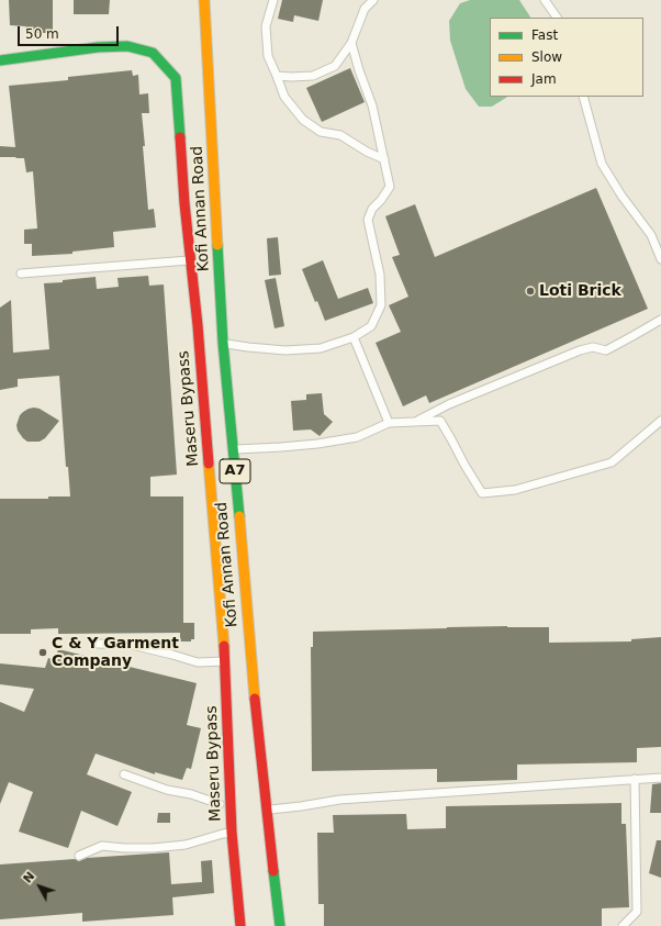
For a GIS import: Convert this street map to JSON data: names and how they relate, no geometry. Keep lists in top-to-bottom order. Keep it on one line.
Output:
{"streets":{"street":["Kofi Annan Road","Maseru Bypass","A7"]},"places":["Loti Brick","C & Y Garment Company"],"legend":["Fast","Slow","Jam"],"scale_bar":"50 m","north":"top left"}
